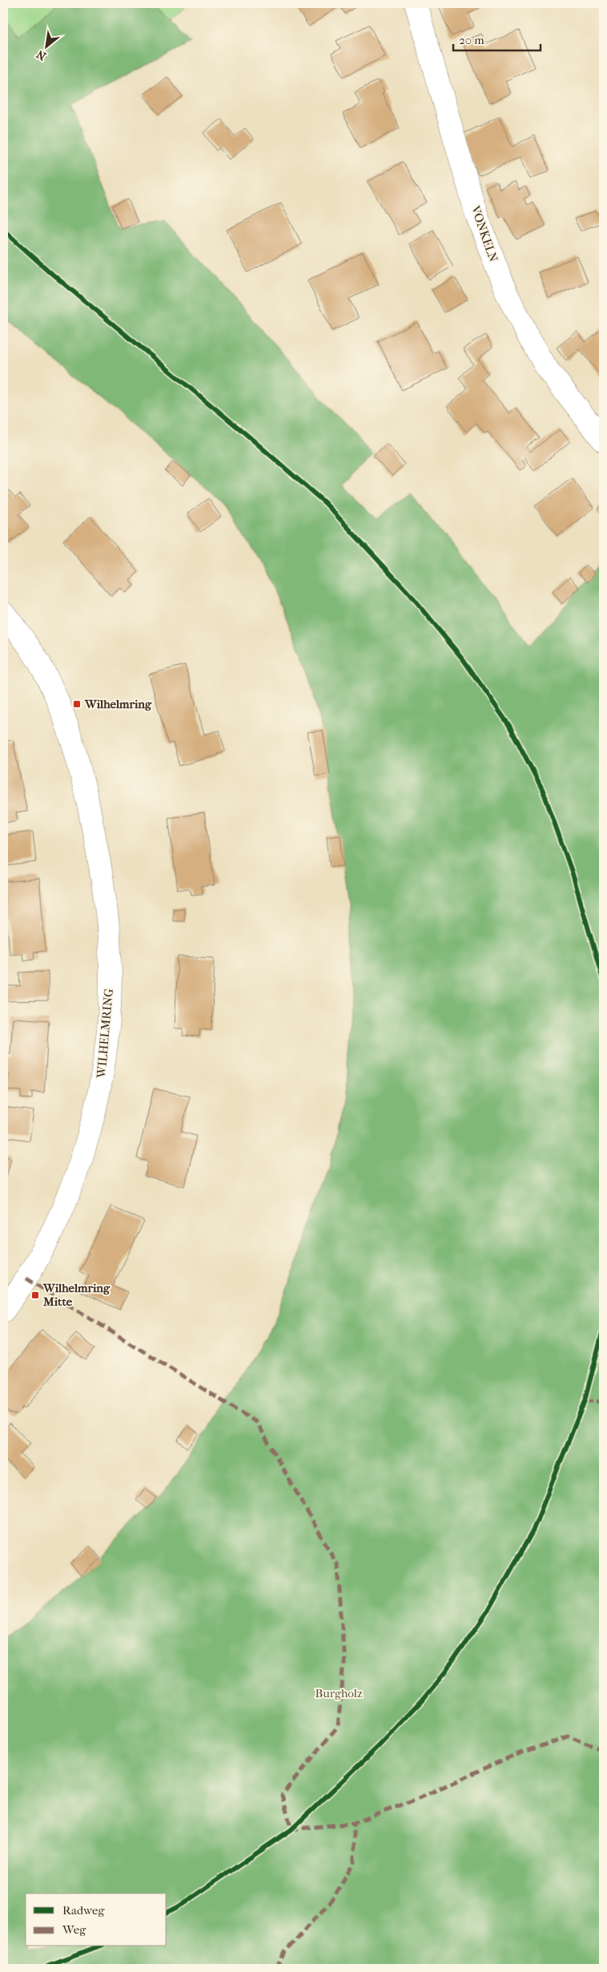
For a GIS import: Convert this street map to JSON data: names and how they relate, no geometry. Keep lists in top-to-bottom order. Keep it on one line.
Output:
{"streets":{"street":["VONKELN","WILHELMRING"]},"parks":["Burgholz"],"places":{"transit":["Wilhelmring","Wilhelmring Mitte"]},"legend":["Radweg","Weg"],"scale_bar":"20 m","north":"bottom left"}
